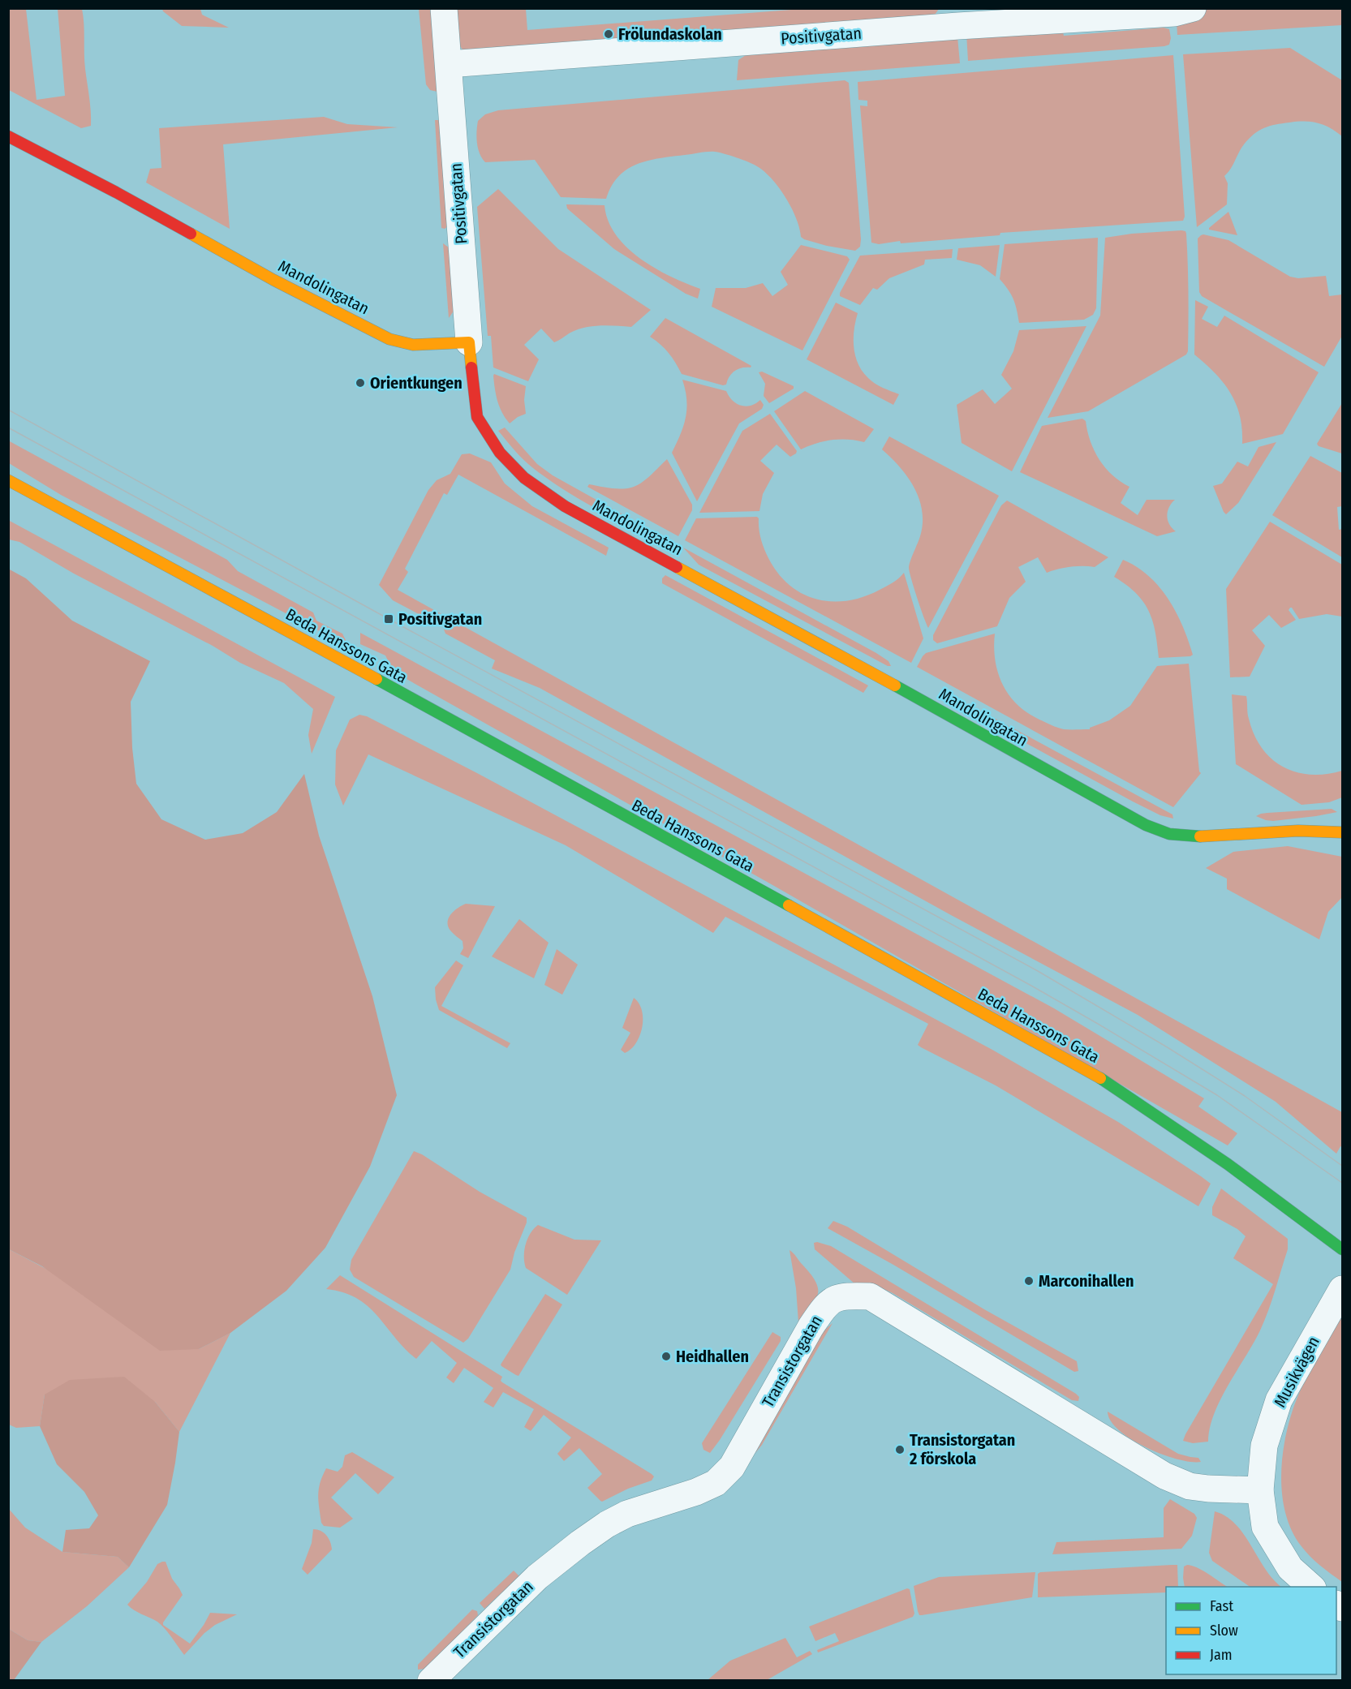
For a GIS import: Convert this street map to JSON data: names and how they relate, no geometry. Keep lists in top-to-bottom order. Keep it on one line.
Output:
{"streets":{"street":["Positivgatan","Mandolingatan","Beda Hanssons Gata","Transistorgatan","Musikvägen"]},"crossings":[["Positivgatan","Mandolingatan"],["Transistorgatan","Musikvägen"]],"places":{"other":["Frölundaskolan","Orientkungen","Marconihallen","Heidhallen","Transistorgatan 2 förskola"],"transit":["Positivgatan"]},"legend":["Fast","Slow","Jam"]}
